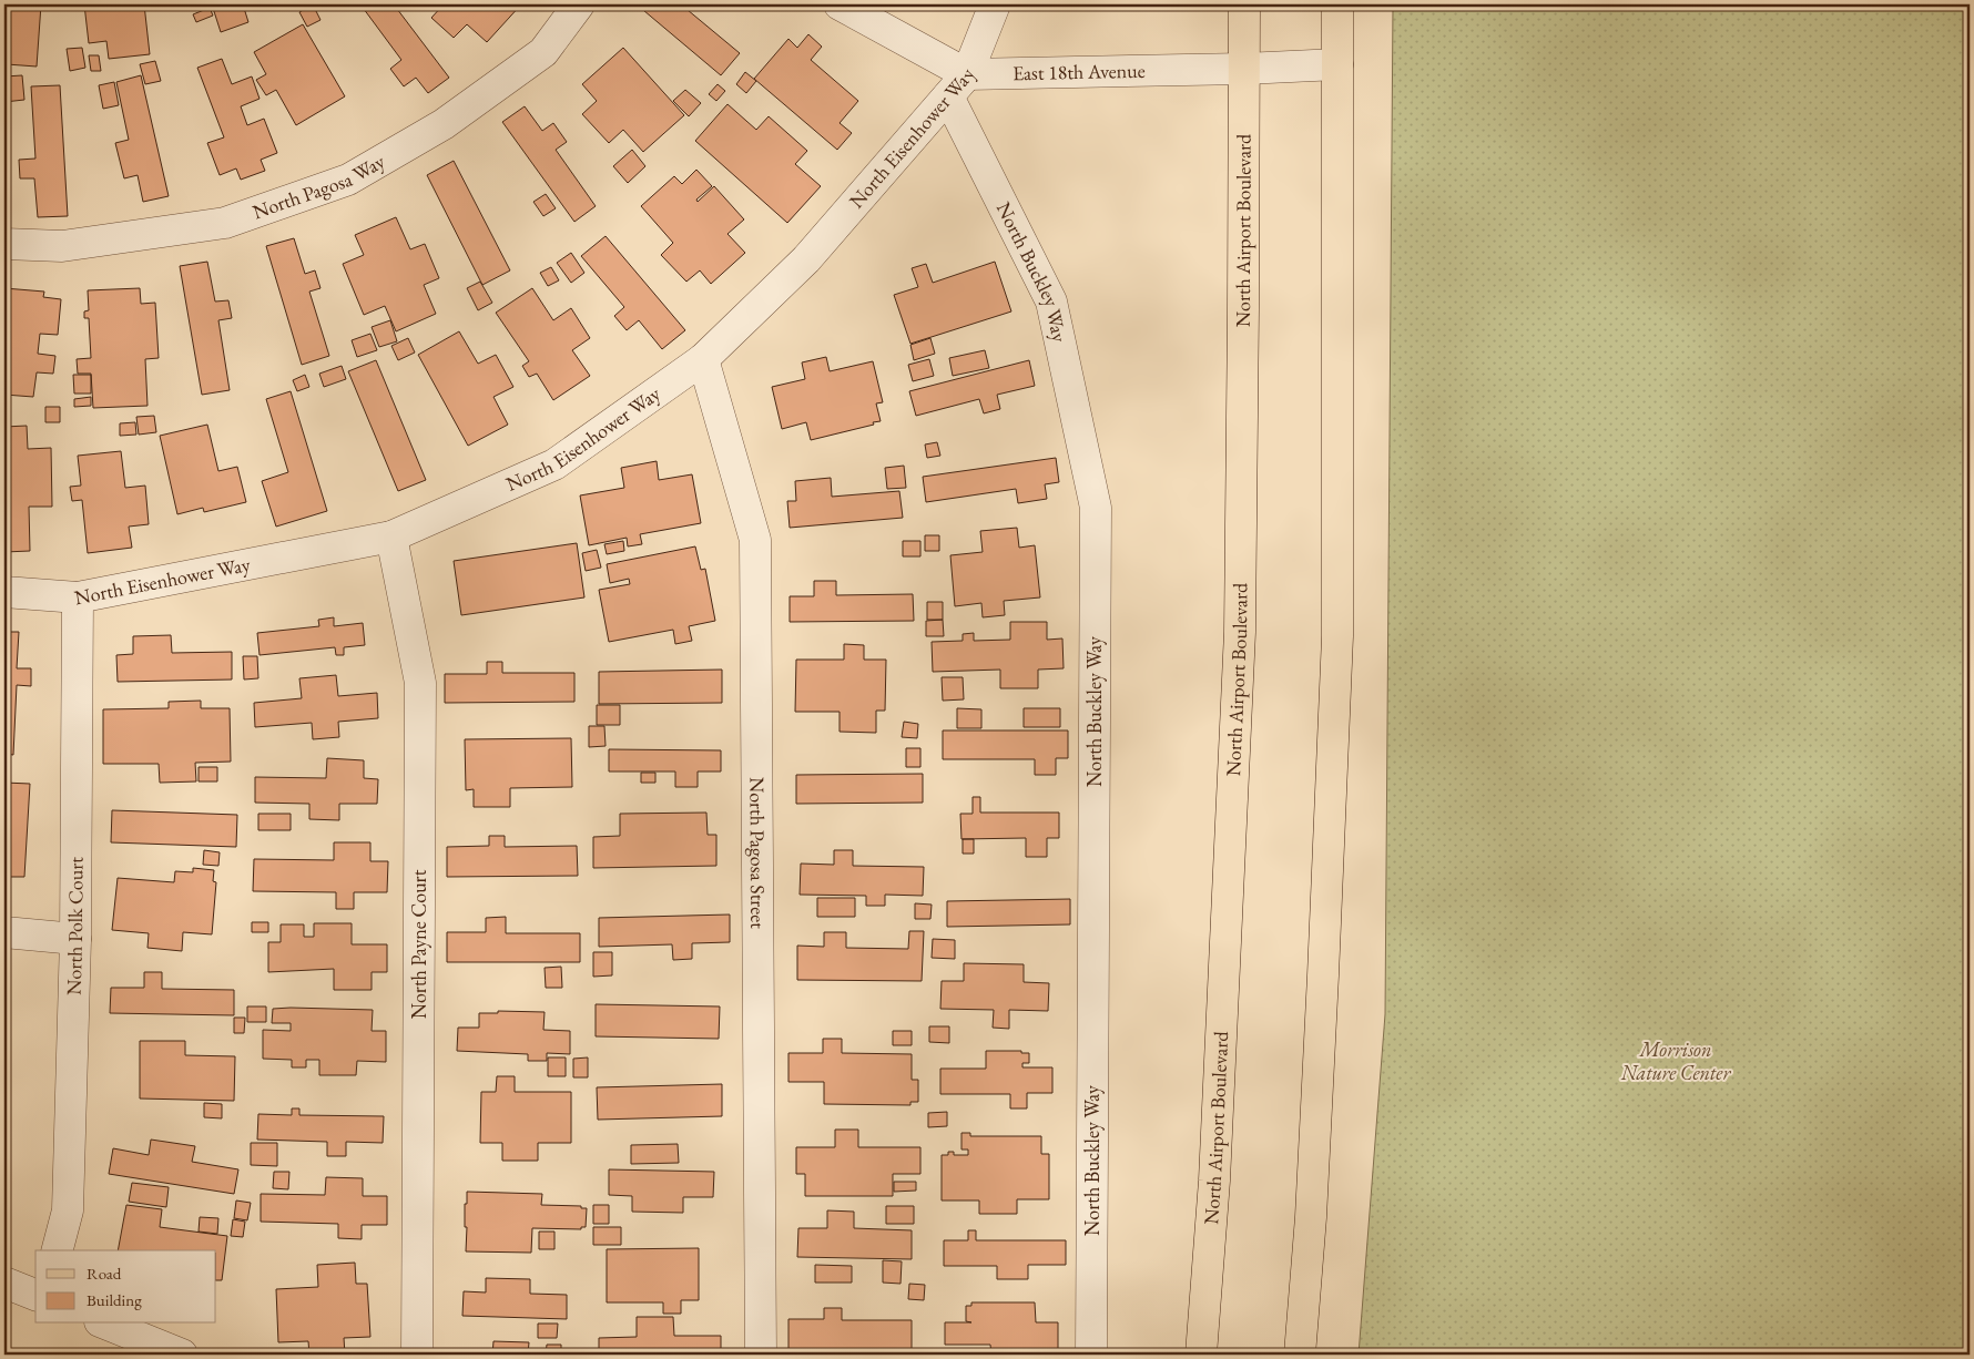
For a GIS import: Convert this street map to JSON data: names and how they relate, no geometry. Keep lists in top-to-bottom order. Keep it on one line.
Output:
{"streets":{"main road":["North Airport Boulevard"],"street":["East 18th Avenue","North Eisenhower Way","North Pagosa Way","North Buckley Way","North Pagosa Street","North Polk Court","North Payne Court"]},"crossings":[["East 18th Avenue","North Eisenhower Way"],["East 18th Avenue","North Airport Boulevard"],["East 18th Avenue","North Buckley Way"],["North Eisenhower Way","North Buckley Way"],["North Eisenhower Way","North Pagosa Street"],["North Eisenhower Way","North Polk Court"],["North Eisenhower Way","North Payne Court"]],"parks":["Morrison Nature Center"],"legend":["Road","Building"]}
